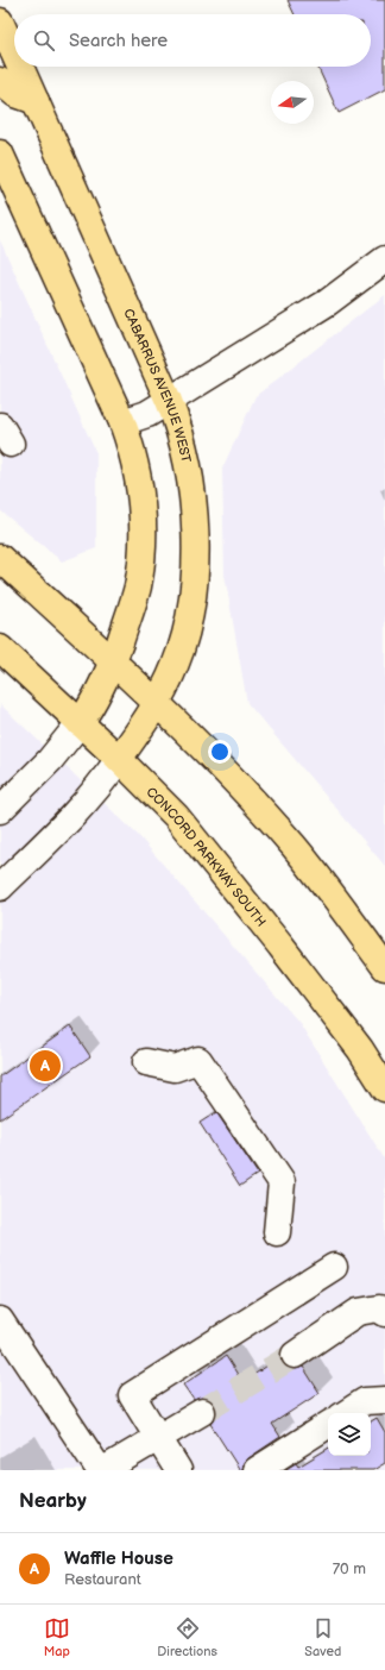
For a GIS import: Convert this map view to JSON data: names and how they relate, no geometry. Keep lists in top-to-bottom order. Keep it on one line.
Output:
{"streets":{"main road":["CABARRUS AVENUE WEST","CONCORD PARKWAY SOUTH"]},"crossings":[["CABARRUS AVENUE WEST","CONCORD PARKWAY SOUTH"]],"north":"left","page":{"search":"Search here","pins":"A","heading":"Nearby","list":[{"mark":"A","name":"Waffle House","note":"Restaurant","value":"70 m"}],"nav":["Map","Directions","Saved"]}}
